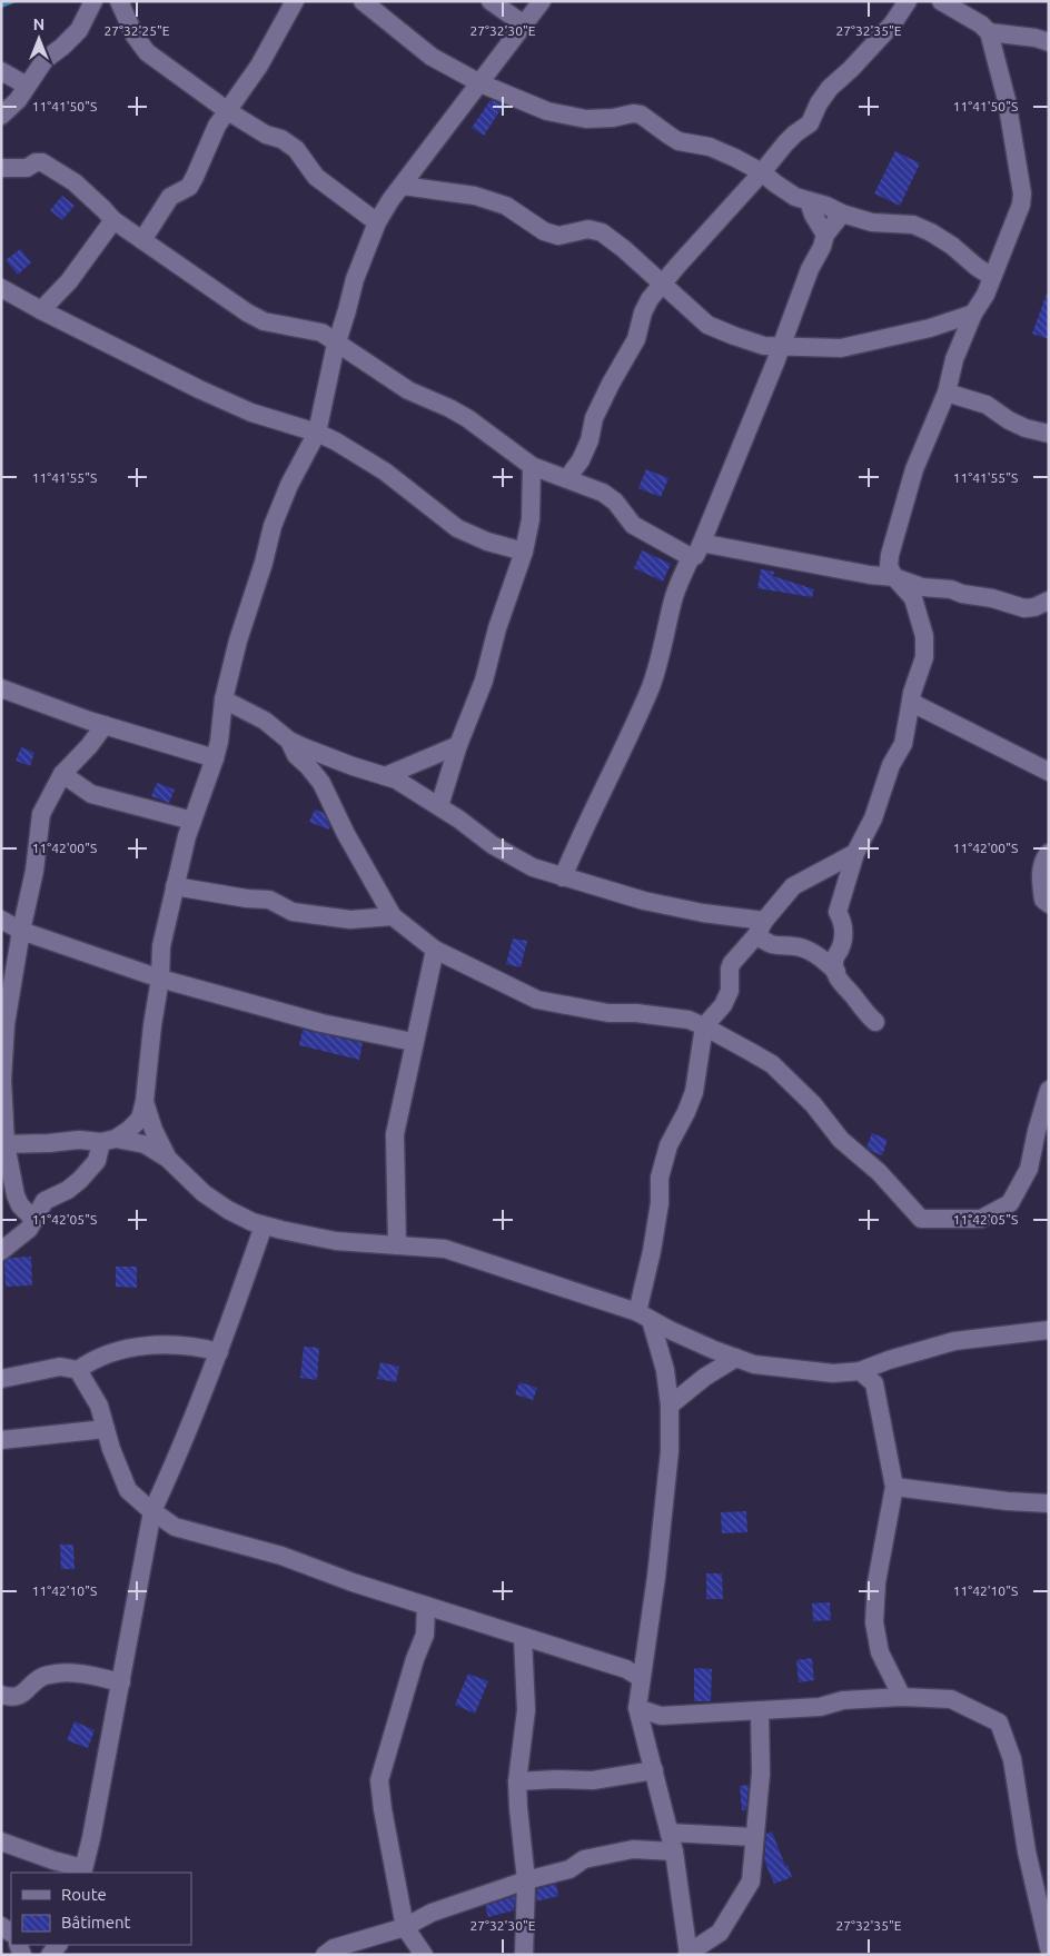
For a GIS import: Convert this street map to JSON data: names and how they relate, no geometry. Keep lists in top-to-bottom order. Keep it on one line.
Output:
{"legend":["Route","Bâtiment"],"north":"top","coordinates":["27°32'25\"E","27°32'30\"E","27°32'35\"E","11°41'50\"S","11°41'55\"S","11°42'00\"S","11°42'05\"S","11°42'10\"S"]}
